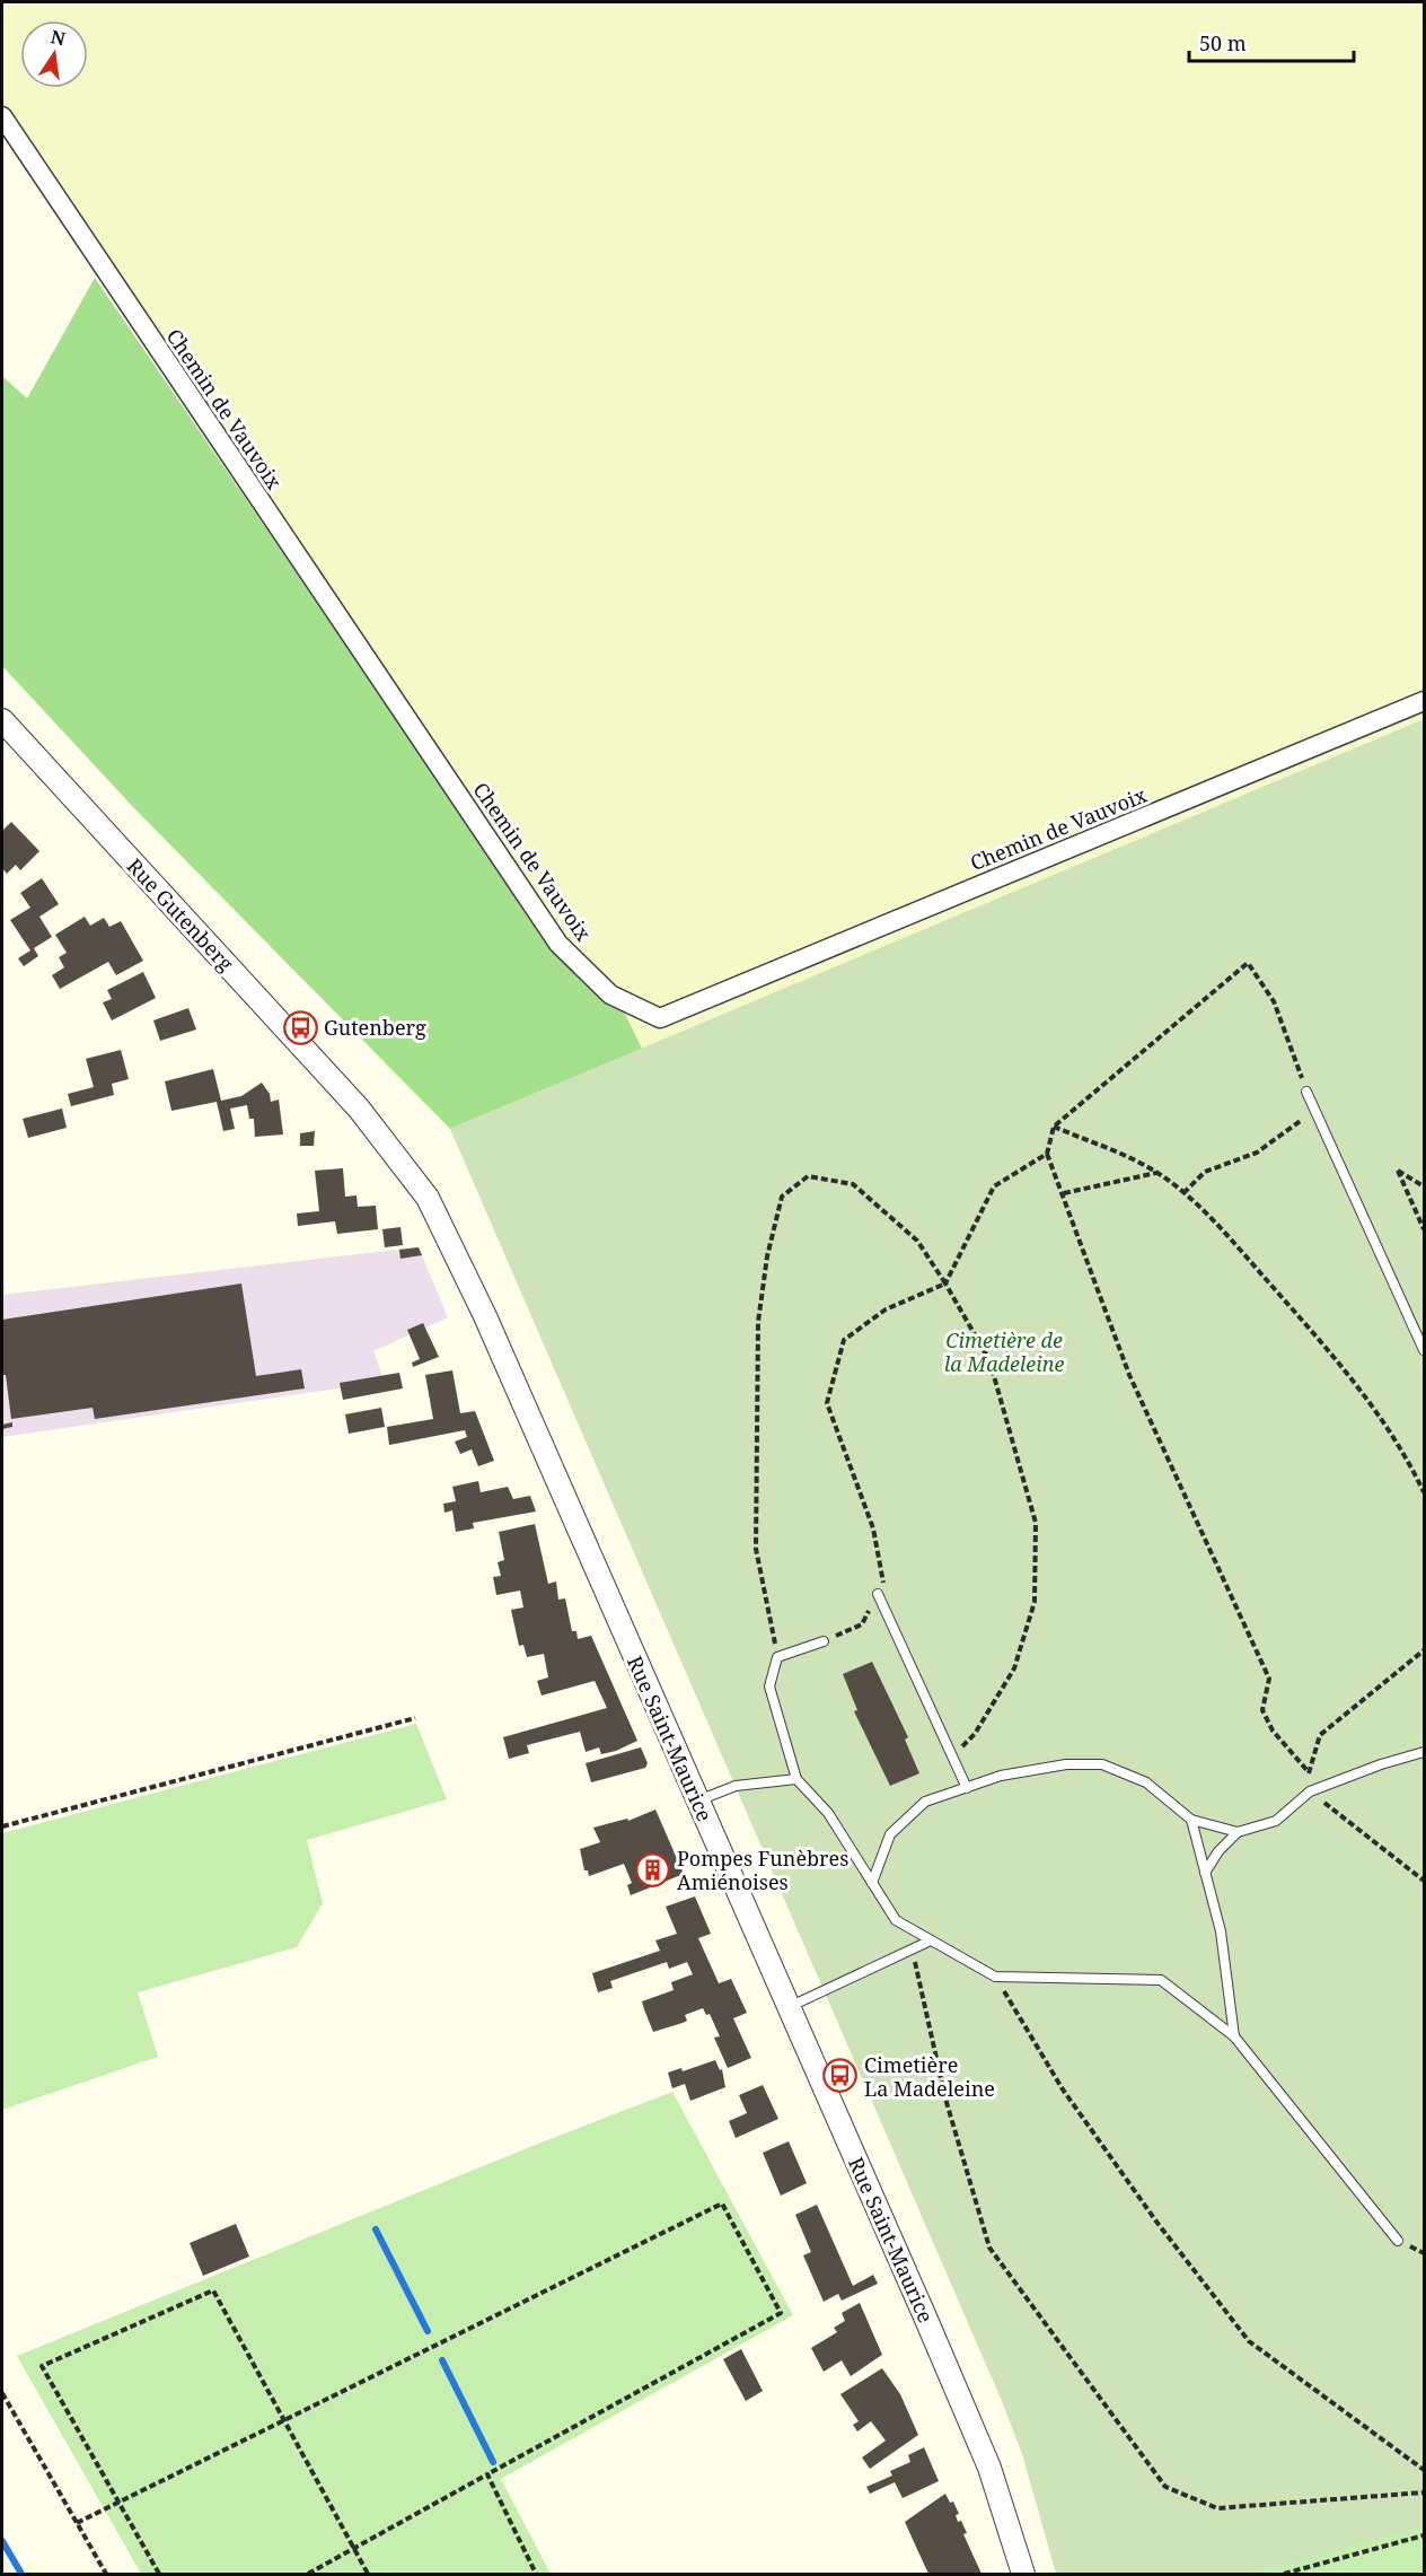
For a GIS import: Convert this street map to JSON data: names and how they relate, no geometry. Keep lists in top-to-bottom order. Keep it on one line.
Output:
{"streets":{"street":["Chemin de Vauvoix","Rue Gutenberg","Rue Saint-Maurice"]},"crossings":[["Rue Gutenberg","Rue Saint-Maurice"]],"parks":["Cimetière de la Madeleine"],"places":{"bus stop":["Gutenberg","Cimetière La Madeleine"],"building":["Pompes Funèbres Amiénoises"]},"scale_bar":"50 m","north":"top"}
